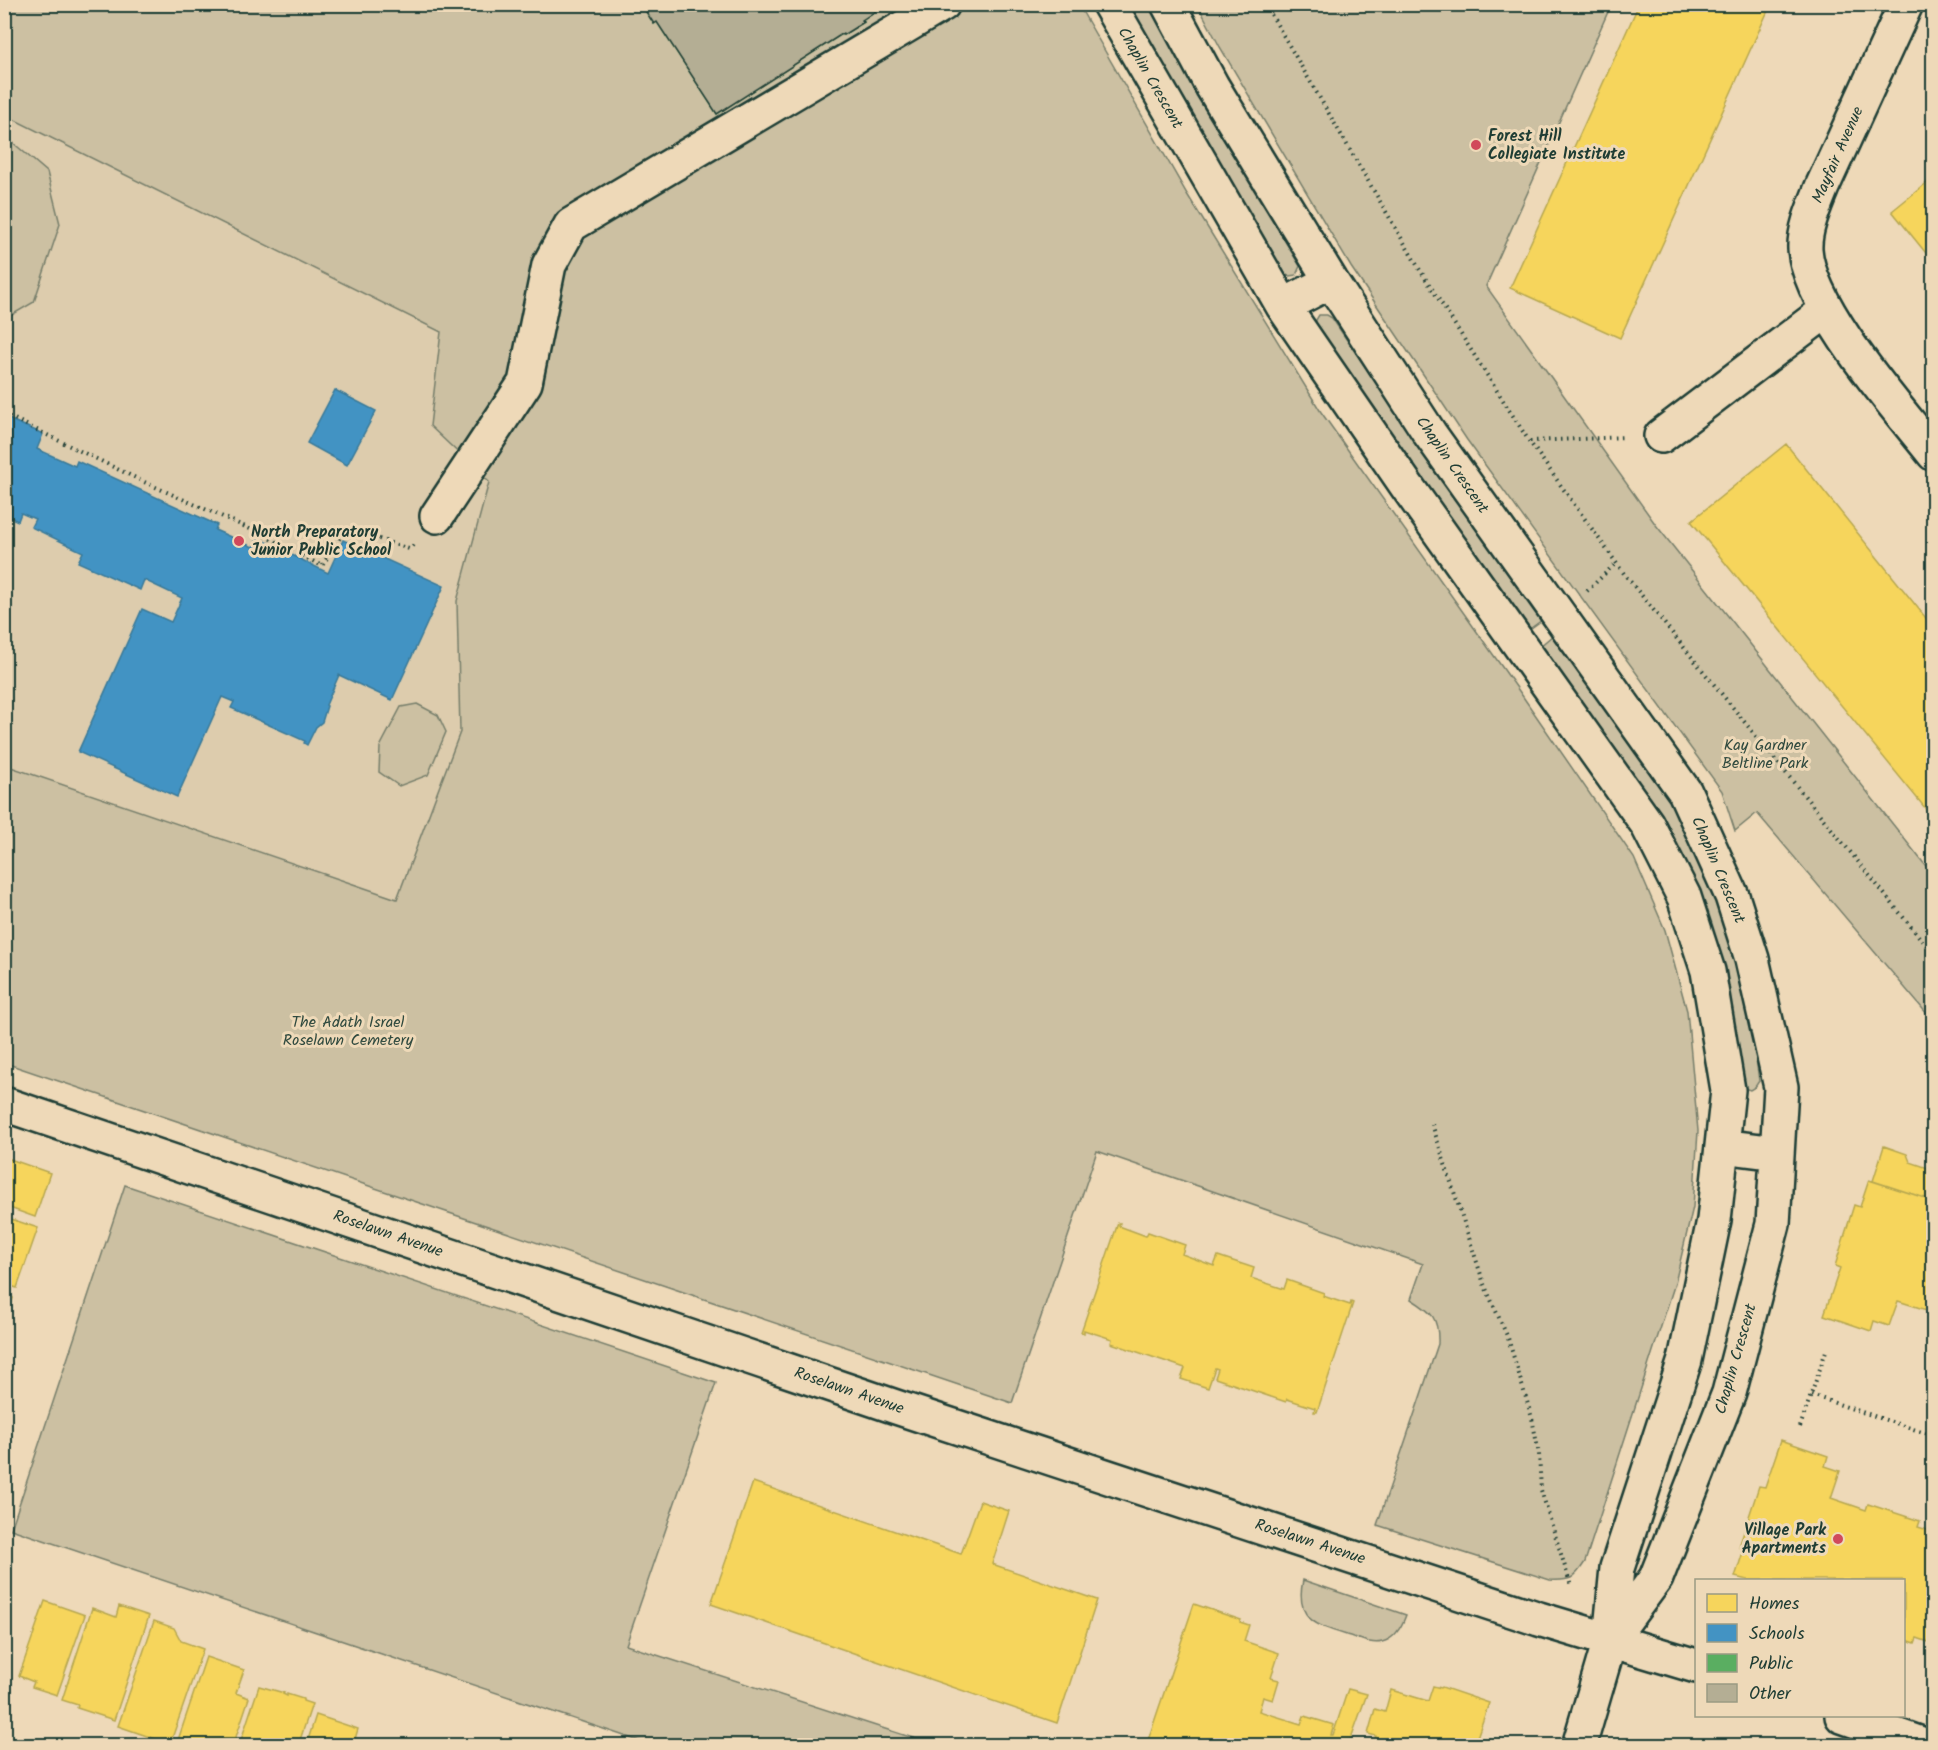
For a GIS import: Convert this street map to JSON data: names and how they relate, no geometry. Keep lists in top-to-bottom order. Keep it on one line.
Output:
{"streets":{"street":["Chaplin Crescent","Mayfair Avenue","Roselawn Avenue"]},"crossings":[["Chaplin Crescent","Roselawn Avenue"]],"parks":["Kay Gardner Beltline Park","The Adath Israel Roselawn Cemetery"],"places":["Forest Hill Collegiate Institute","North Preparatory Junior Public School","Village Park Apartments"],"legend":["Homes","Schools","Public","Other"]}
